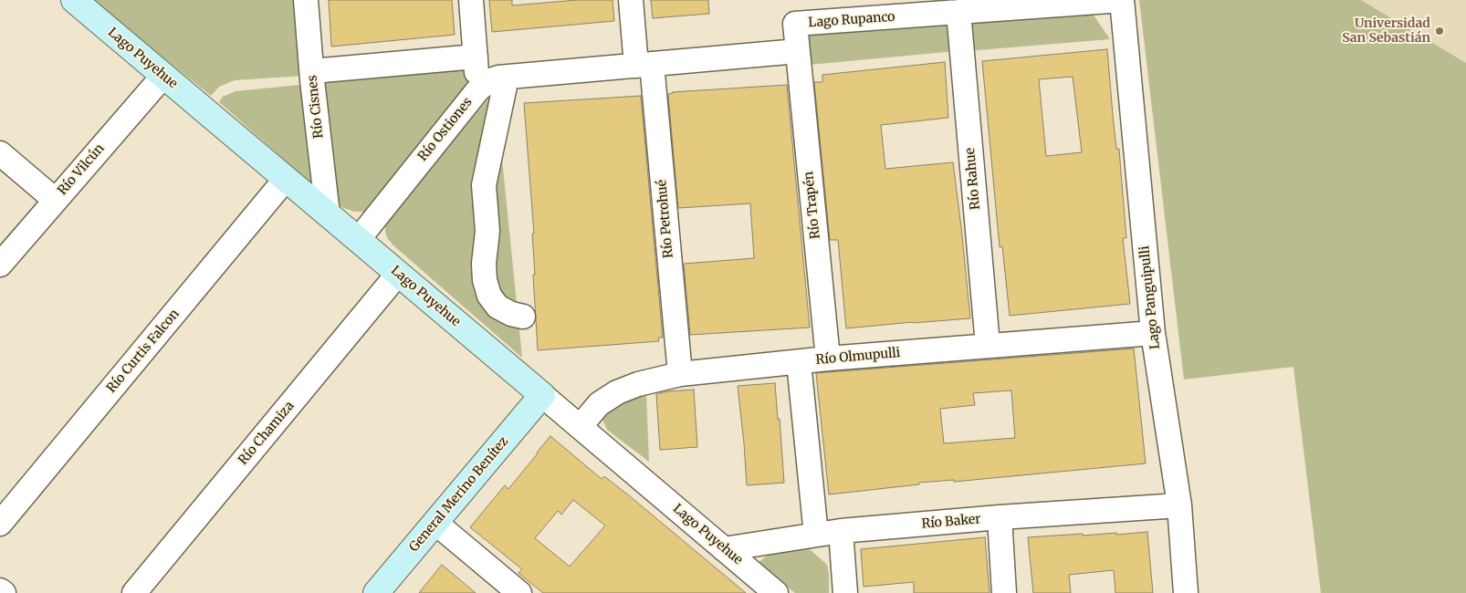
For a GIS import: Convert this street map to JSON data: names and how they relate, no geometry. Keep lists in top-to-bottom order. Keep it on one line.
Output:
{"streets":{"street":["Lago Rupanco","Lago Puyehue","Río Cisnes","Río Ostiones","Río Vilcún","Río Rahue","Río Trapén","Río Petrohué","Lago Panguipulli","Río Curtis Falcon","Río Olmupulli","Río Chamiza","General Merino Benítez","Río Baker"]},"crossings":[["Lago Rupanco","Río Rahue"],["Lago Rupanco","Río Trapén"],["Lago Rupanco","Lago Panguipulli"],["Lago Puyehue","Río Cisnes"],["Lago Puyehue","Río Ostiones"],["Lago Puyehue","Río Vilcún"],["Lago Puyehue","Río Curtis Falcon"],["Lago Puyehue","Río Olmupulli"],["Lago Puyehue","Río Chamiza"],["Lago Puyehue","General Merino Benítez"],["Lago Puyehue","Río Baker"],["Río Rahue","Río Olmupulli"],["Río Trapén","Río Olmupulli"],["Río Petrohué","Río Olmupulli"],["Lago Panguipulli","Río Olmupulli"],["Lago Panguipulli","Río Baker"]],"places":["Universidad San Sebastián"]}
